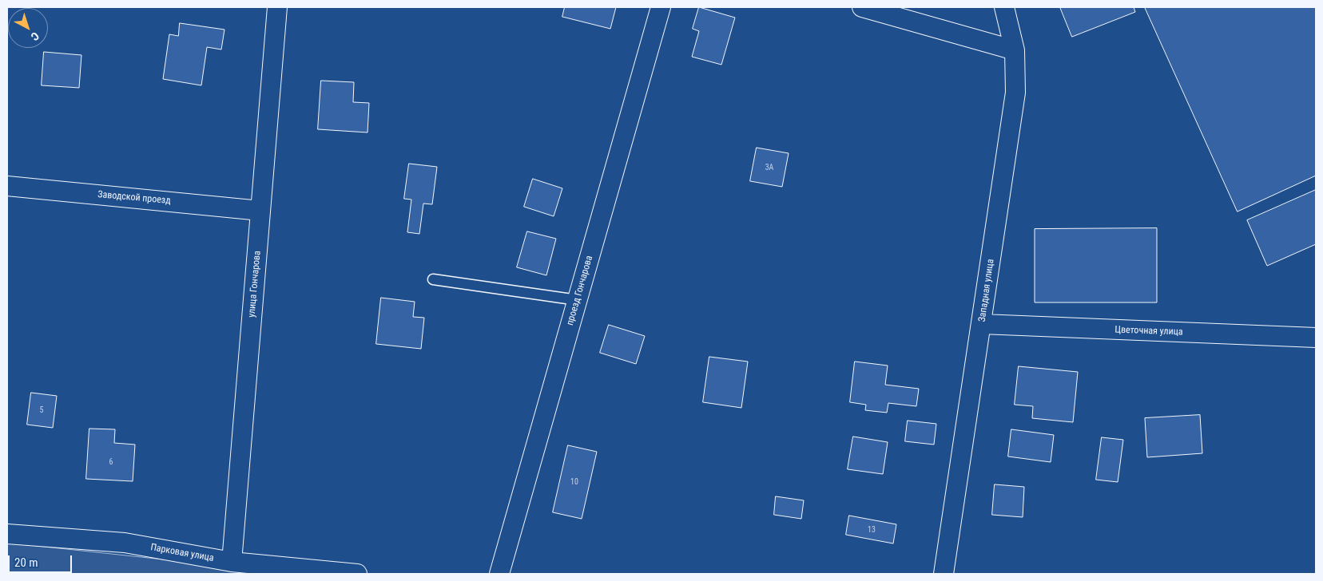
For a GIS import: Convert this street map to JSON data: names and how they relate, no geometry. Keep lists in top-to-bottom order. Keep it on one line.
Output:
{"streets":{"street":["Заводской проезд","улица Гончарова","проезд Гончарова","Западная улица","Цветочная улица","Парковая улица"]},"crossings":[["Заводской проезд","улица Гончарова"],["улица Гончарова","Парковая улица"],["Западная улица","Цветочная улица"]],"house_numbers":["3А","5","6","10","13"],"scale_bar":"20 m","north":"bottom right"}
